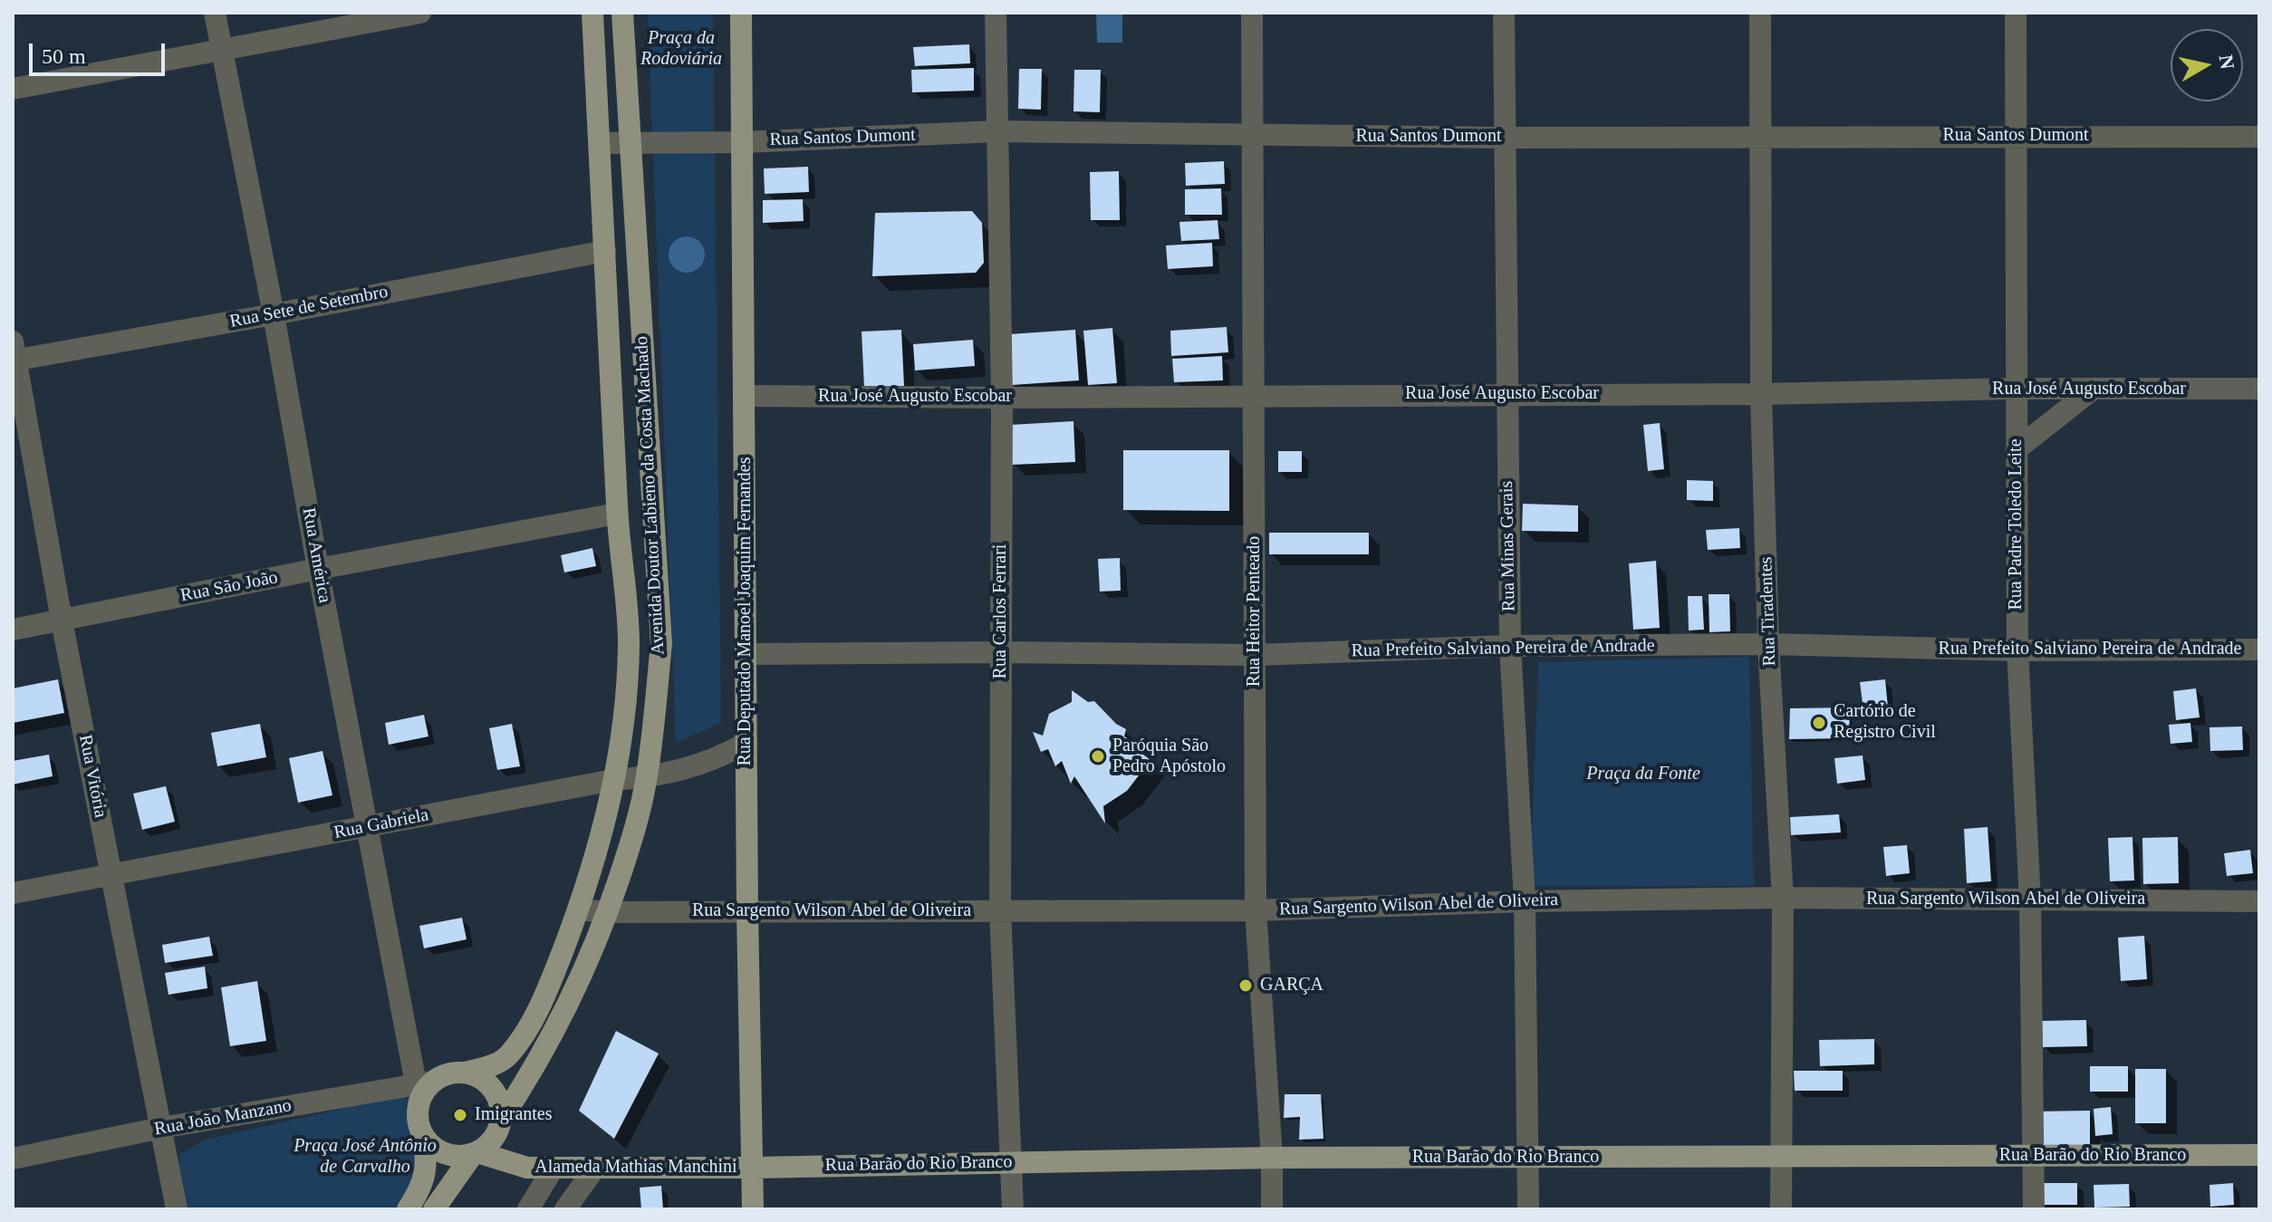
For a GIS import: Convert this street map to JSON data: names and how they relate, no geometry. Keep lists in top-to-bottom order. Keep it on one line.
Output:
{"streets":{"main road":["Avenida Doutor Labieno da Costa Machado","Rua Deputado Manoel Joaquim Fernandes","Rua Barão do Rio Branco","Alameda Mathias Manchini"],"street":["Rua Santos Dumont","Rua Sete de Setembro","Rua José Augusto Escobar","Rua Padre Toledo Leite","Rua Minas Gerais","Rua América","Rua São João","Rua Carlos Ferrari","Rua Heitor Penteado","Rua Tiradentes","Rua Prefeito Salviano Pereira de Andrade","Rua Vitória","Rua Gabriela","Rua Sargento Wilson Abel de Oliveira","Rua João Manzano"]},"crossings":[["Rua Santos Dumont","Avenida Doutor Labieno da Costa Machado"],["Rua Santos Dumont","Rua Padre Toledo Leite"],["Rua Santos Dumont","Rua Minas Gerais"],["Rua Santos Dumont","Rua Deputado Manoel Joaquim Fernandes"],["Rua Santos Dumont","Rua Carlos Ferrari"],["Rua Santos Dumont","Rua Heitor Penteado"],["Rua Santos Dumont","Rua Tiradentes"],["Rua Sete de Setembro","Avenida Doutor Labieno da Costa Machado"],["Rua Sete de Setembro","Rua América"],["Rua Sete de Setembro","Rua Vitória"],["Rua José Augusto Escobar","Rua Padre Toledo Leite"],["Rua José Augusto Escobar","Rua Minas Gerais"],["Rua José Augusto Escobar","Rua Deputado Manoel Joaquim Fernandes"],["Rua José Augusto Escobar","Rua Carlos Ferrari"],["Rua José Augusto Escobar","Rua Heitor Penteado"],["Rua José Augusto Escobar","Rua Tiradentes"],["Avenida Doutor Labieno da Costa Machado","Rua América"],["Avenida Doutor Labieno da Costa Machado","Rua São João"],["Avenida Doutor Labieno da Costa Machado","Rua Gabriela"],["Avenida Doutor Labieno da Costa Machado","Rua Sargento Wilson Abel de Oliveira"],["Avenida Doutor Labieno da Costa Machado","Rua João Manzano"],["Avenida Doutor Labieno da Costa Machado","Alameda Mathias Manchini"],["Rua Padre Toledo Leite","Rua Prefeito Salviano Pereira de Andrade"],["Rua Padre Toledo Leite","Rua Sargento Wilson Abel de Oliveira"],["Rua Padre Toledo Leite","Rua Barão do Rio Branco"],["Rua Minas Gerais","Rua Prefeito Salviano Pereira de Andrade"],["Rua Minas Gerais","Rua Sargento Wilson Abel de Oliveira"],["Rua Minas Gerais","Rua Barão do Rio Branco"],["Rua América","Rua São João"],["Rua América","Rua Gabriela"],["Rua América","Rua João Manzano"],["Rua América","Alameda Mathias Manchini"],["Rua São João","Rua Vitória"],["Rua Deputado Manoel Joaquim Fernandes","Rua Prefeito Salviano Pereira de Andrade"],["Rua Deputado Manoel Joaquim Fernandes","Rua Gabriela"],["Rua Deputado Manoel Joaquim Fernandes","Rua Sargento Wilson Abel de Oliveira"],["Rua Deputado Manoel Joaquim Fernandes","Rua Barão do Rio Branco"],["Rua Deputado Manoel Joaquim Fernandes","Alameda Mathias Manchini"],["Rua Carlos Ferrari","Rua Prefeito Salviano Pereira de Andrade"],["Rua Carlos Ferrari","Rua Sargento Wilson Abel de Oliveira"],["Rua Carlos Ferrari","Rua Barão do Rio Branco"],["Rua Heitor Penteado","Rua Prefeito Salviano Pereira de Andrade"],["Rua Heitor Penteado","Rua Sargento Wilson Abel de Oliveira"],["Rua Heitor Penteado","Rua Barão do Rio Branco"],["Rua Tiradentes","Rua Prefeito Salviano Pereira de Andrade"],["Rua Tiradentes","Rua Sargento Wilson Abel de Oliveira"],["Rua Tiradentes","Rua Barão do Rio Branco"],["Rua Vitória","Rua Gabriela"],["Rua Vitória","Rua João Manzano"],["Rua João Manzano","Alameda Mathias Manchini"],["Rua Barão do Rio Branco","Alameda Mathias Manchini"]],"parks":["Praça da Rodoviária","Praça da Fonte","Praça José Antônio de Carvalho"],"places":["Cartório de Registro Civil","Paróquia São Pedro Apóstolo","GARÇA","Imigrantes"],"scale_bar":"50 m","north":"right"}
